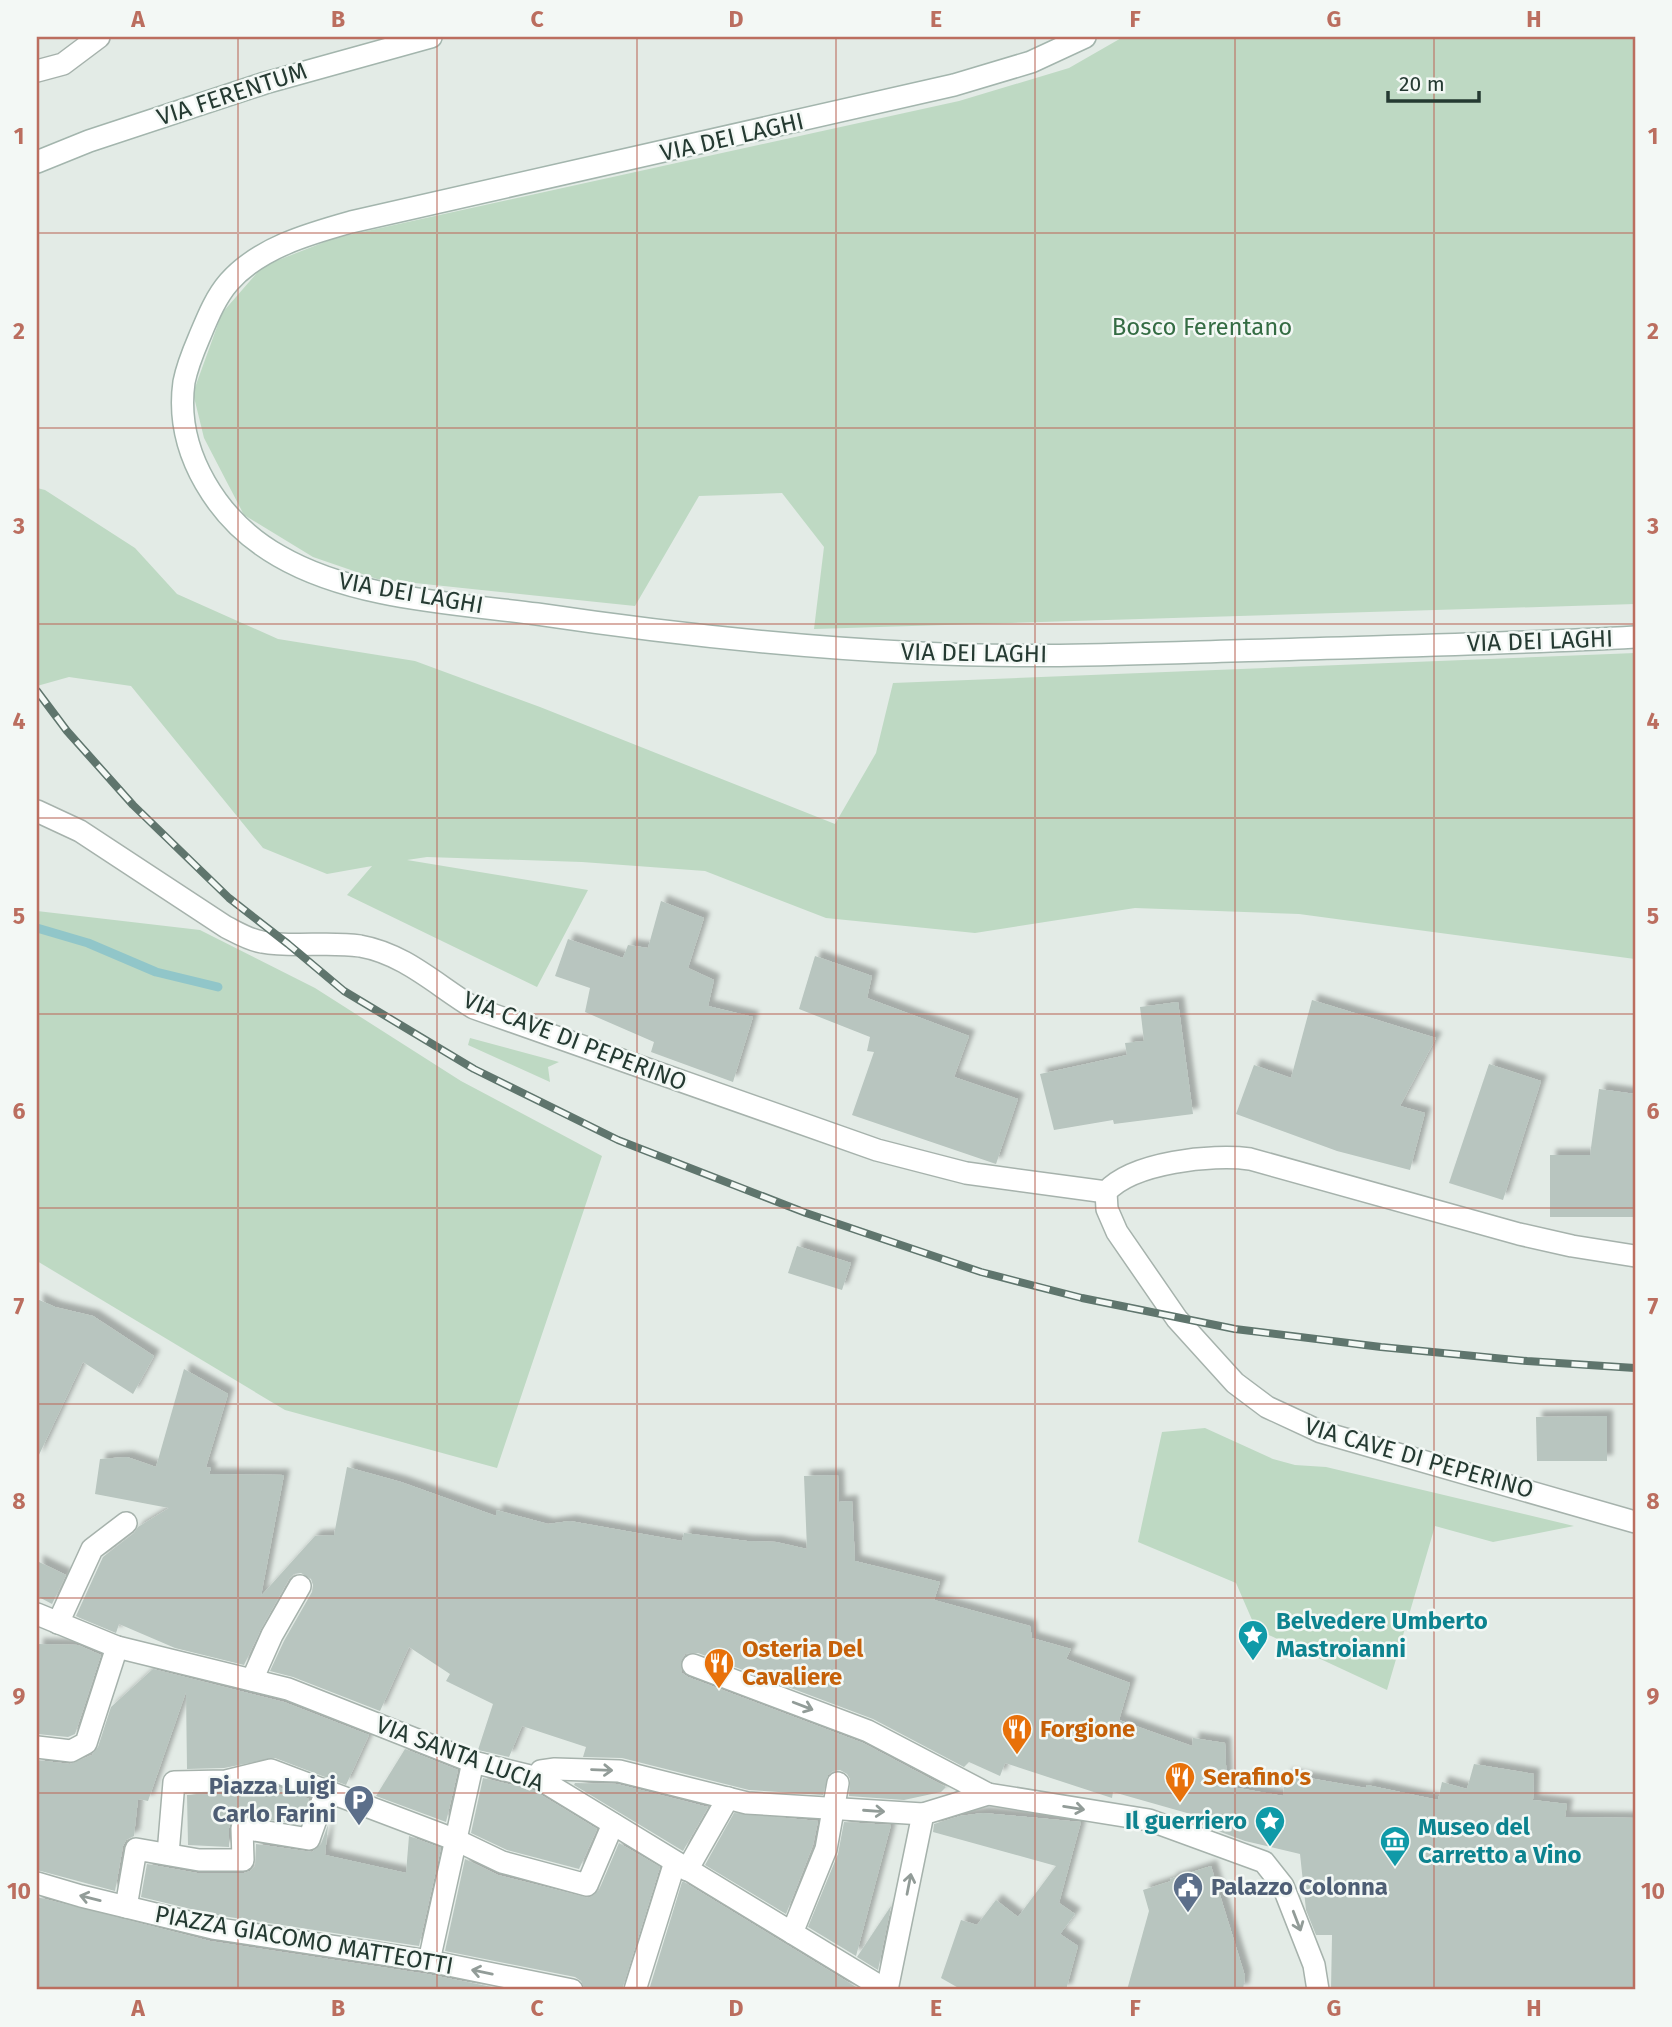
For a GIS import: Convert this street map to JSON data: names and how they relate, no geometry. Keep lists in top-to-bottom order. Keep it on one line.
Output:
{"streets":{"street":["VIA FERENTUM","VIA DEI LAGHI","VIA CAVE DI PEPERINO","VIA SANTA LUCIA","PIAZZA GIACOMO MATTEOTTI"]},"one_way":["PIAZZA GIACOMO MATTEOTTI"],"parks":["Bosco Ferentano"],"places":{"place":["Belvedere Umberto Mastroianni","Il guerriero"],"restaurant":["Osteria Del Cavaliere","Forgione","Serafino's"],"parking":["Piazza Luigi Carlo Farini"],"museum":["Museo del Carretto a Vino"],"public building":["Palazzo Colonna"]},"scale_bar":"20 m","grid":{"columns":["A","B","C","D","E","F","G","H"],"rows":["1","2","3","4","5","6","7","8","9","10"]}}
